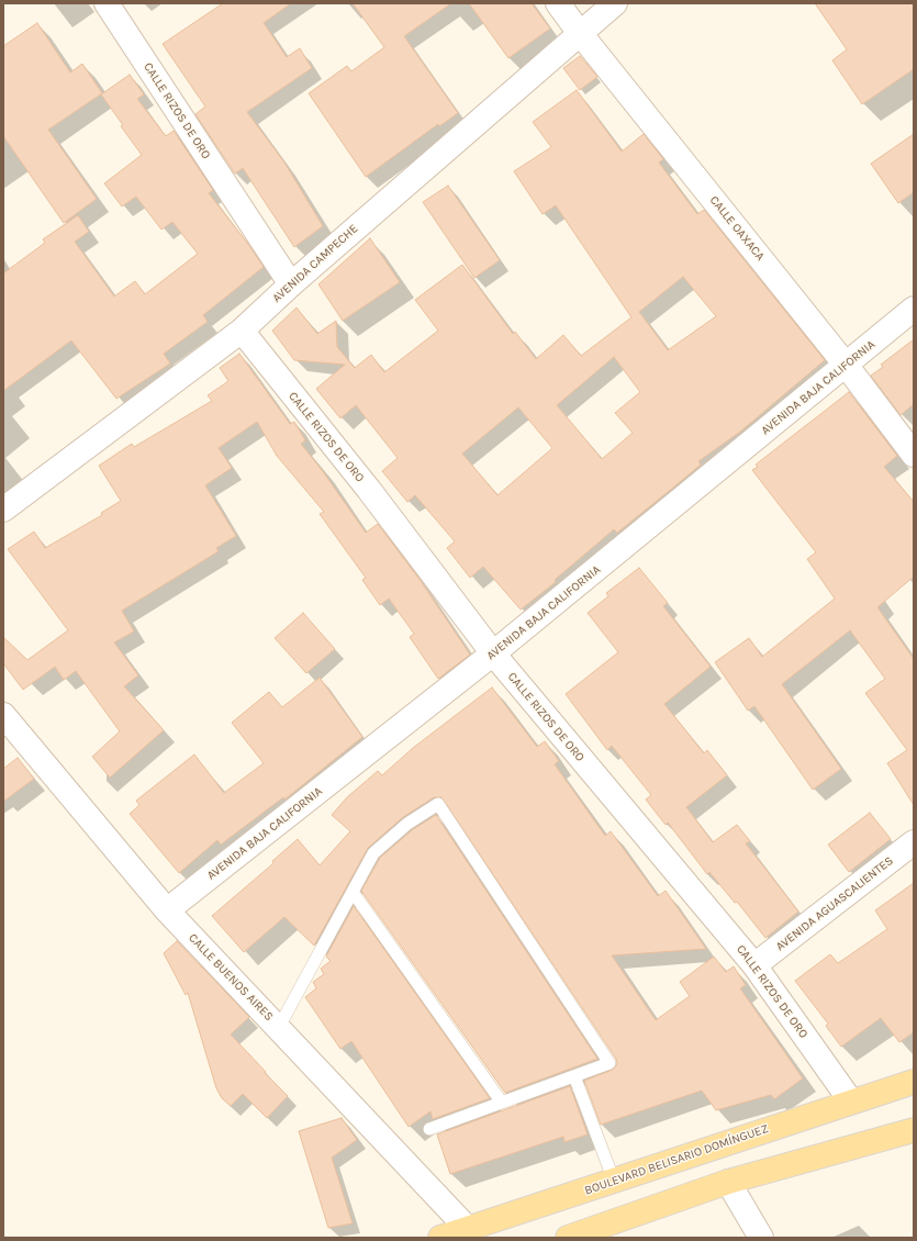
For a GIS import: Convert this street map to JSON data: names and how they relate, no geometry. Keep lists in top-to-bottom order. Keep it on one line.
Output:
{"streets":{"main road":["BOULEVARD BELISARIO DOMÍNGUEZ"],"street":["CALLE RIZOS DE ORO","CALLE OAXACA","AVENIDA CAMPECHE","AVENIDA BAJA CALIFORNIA","AVENIDA AGUASCALIENTES","CALLE BUENOS AIRES"]},"crossings":[["CALLE RIZOS DE ORO","AVENIDA CAMPECHE"],["CALLE RIZOS DE ORO","AVENIDA BAJA CALIFORNIA"],["CALLE RIZOS DE ORO","AVENIDA AGUASCALIENTES"],["CALLE RIZOS DE ORO","BOULEVARD BELISARIO DOMÍNGUEZ"],["CALLE OAXACA","AVENIDA CAMPECHE"],["CALLE OAXACA","AVENIDA BAJA CALIFORNIA"],["AVENIDA BAJA CALIFORNIA","CALLE BUENOS AIRES"],["CALLE BUENOS AIRES","BOULEVARD BELISARIO DOMÍNGUEZ"]]}
